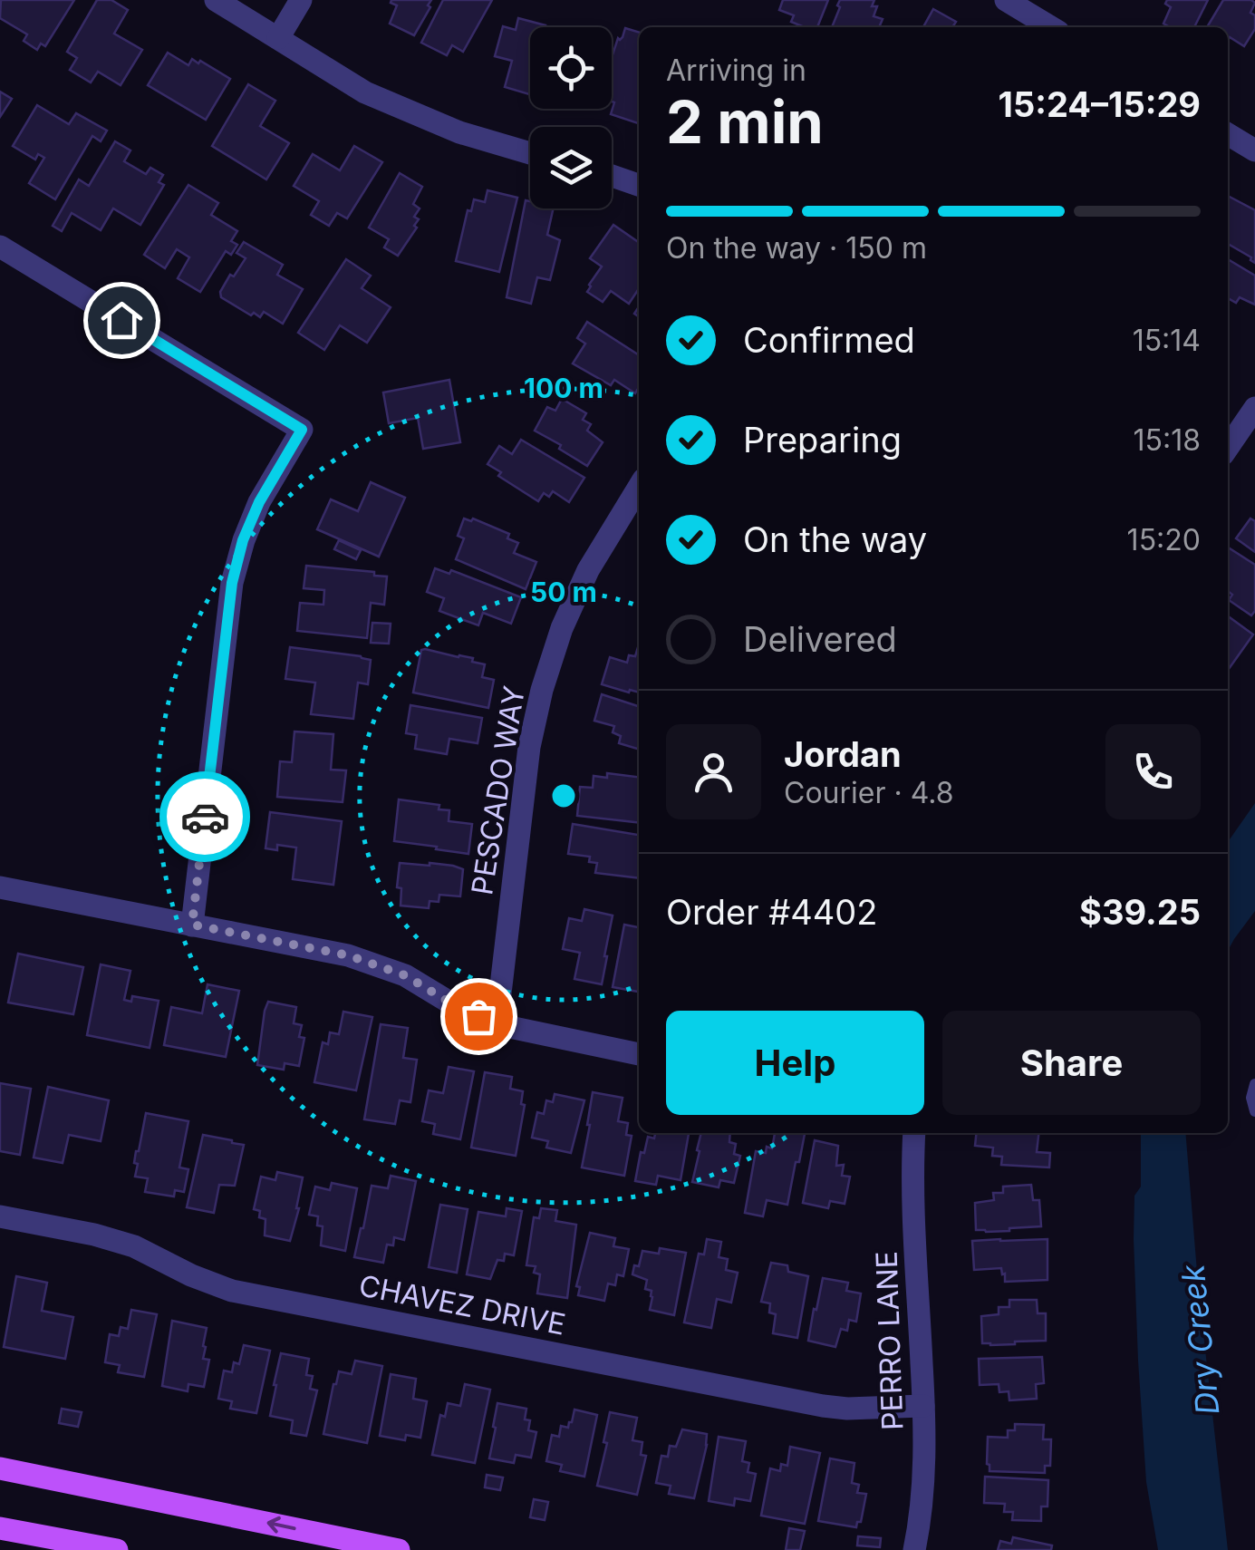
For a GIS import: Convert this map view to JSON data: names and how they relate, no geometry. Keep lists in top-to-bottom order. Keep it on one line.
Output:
{"streets":{"street":["PESCADO WAY","CHAVEZ DRIVE","PERRO LANE"]},"crossings":[["CHAVEZ DRIVE","PERRO LANE"]],"water":["Dry Creek"],"page":{"heading":["2 min","Arriving in","15:24–15:29"],"panel":["Jordan","Courier · 4.8","Order #4402","$39.25"],"bar":"On the way · 150 m","list":[["Confirmed","15:14"],["Preparing","15:18"],["On the way","15:20"],"Delivered"],"buttons":["Help","Share"]},"rings":["100 m","50 m"]}
